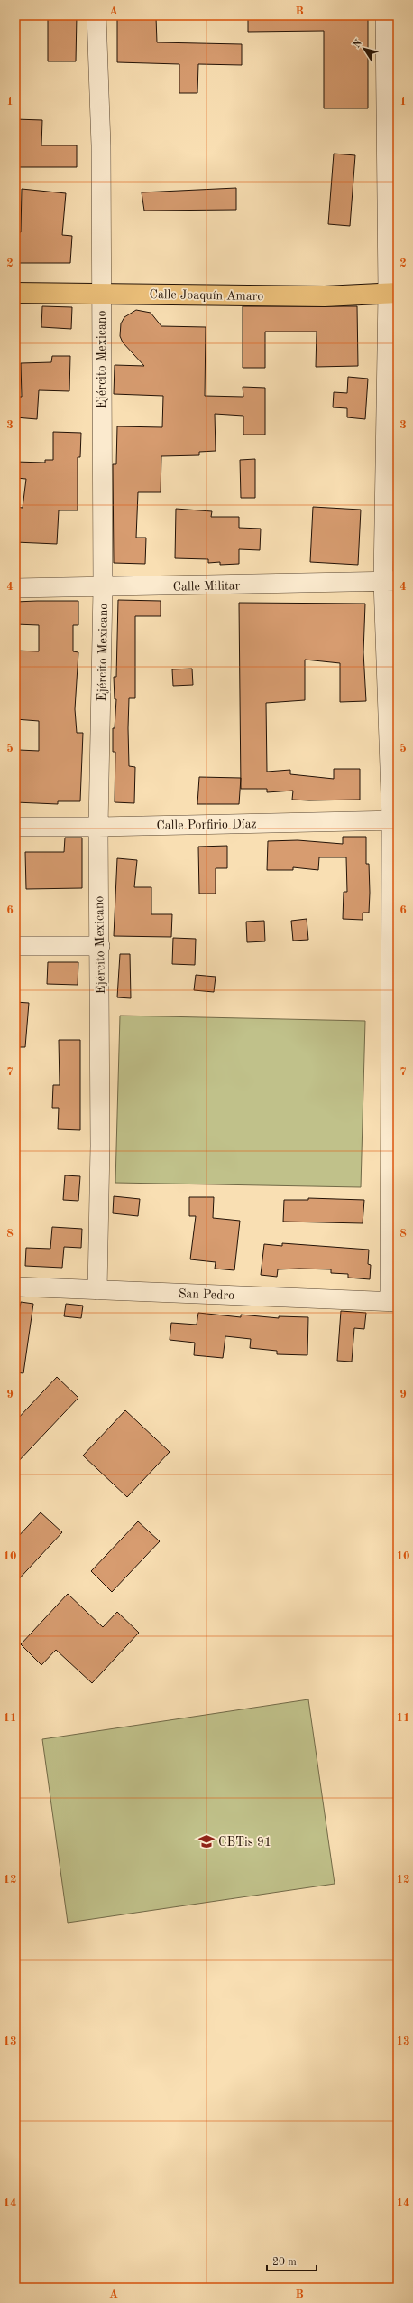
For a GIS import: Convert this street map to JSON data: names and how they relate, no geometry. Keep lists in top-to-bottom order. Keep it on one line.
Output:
{"streets":{"main road":["Calle Joaquín Amaro"],"street":["Ejército Mexicano","Calle Militar","Calle Porfirio Díaz","San Pedro"]},"crossings":[["Calle Joaquín Amaro","Ejército Mexicano"],["Ejército Mexicano","Calle Militar"],["Ejército Mexicano","Calle Porfirio Díaz"],["Ejército Mexicano","San Pedro"]],"places":{"school or university":["CBTis 91"]},"scale_bar":"20 m","north":"top left","grid":{"columns":["A","B"],"rows":["1","2","3","4","5","6","7","8","9","10","11","12","13","14"]}}
